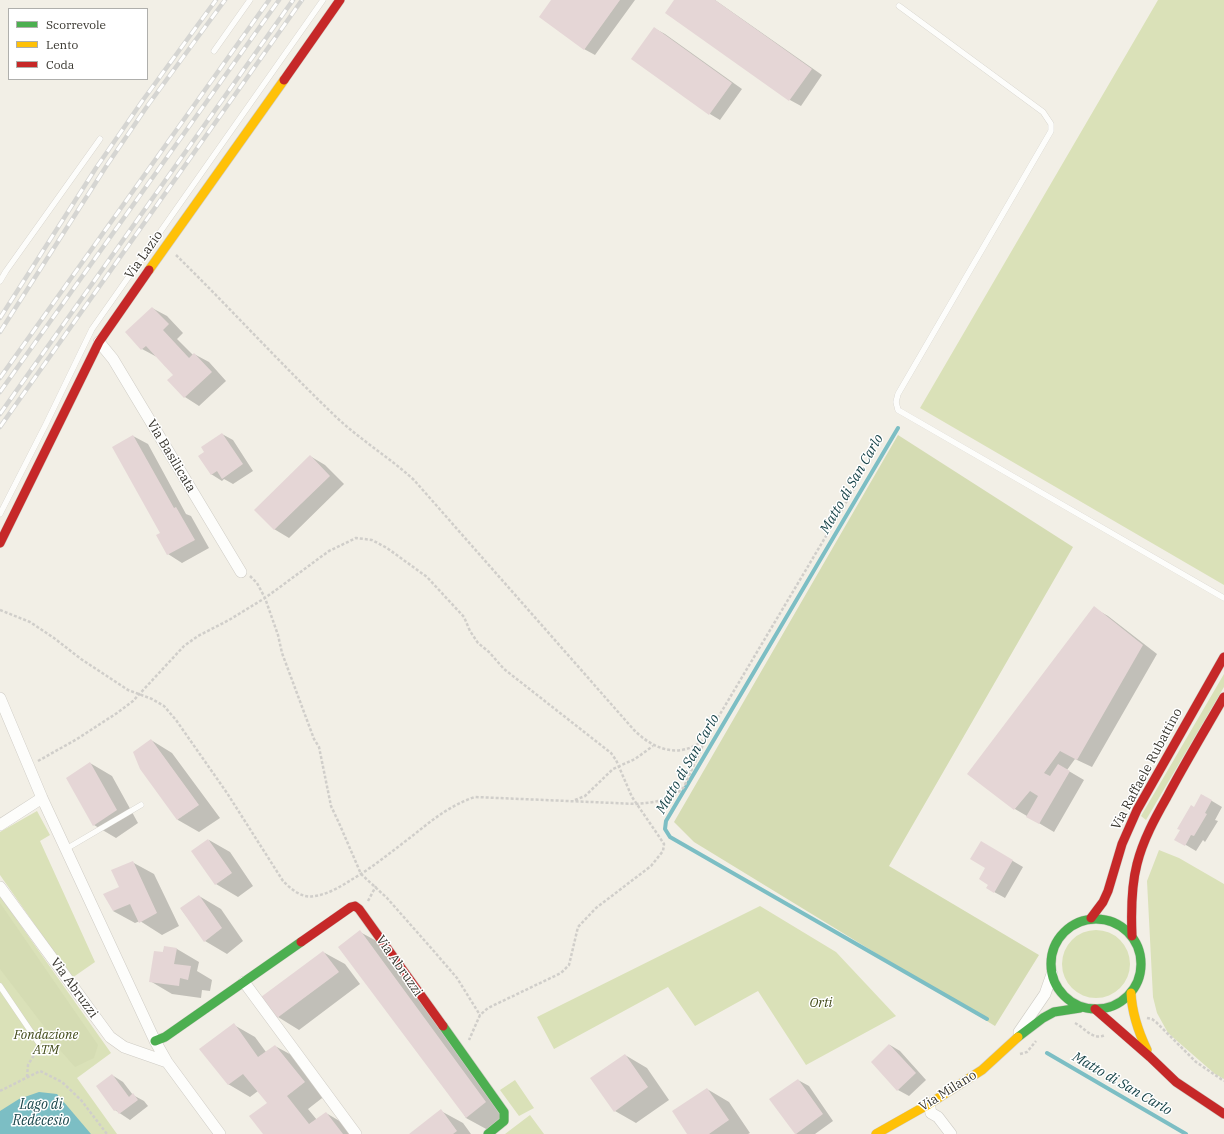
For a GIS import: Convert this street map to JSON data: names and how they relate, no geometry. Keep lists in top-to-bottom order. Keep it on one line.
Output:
{"streets":{"street":["Via Lazio","Via Basilicata","Via Raffaele Rubattino","Via Abruzzi","Via Milano"]},"crossings":[["Via Lazio","Via Basilicata"],["Via Raffaele Rubattino","Via Milano"]],"water":["Matto di San Carlo","Lago di Redecesio"],"parks":["Orti","Fondazione ATM"],"legend":["Scorrevole","Lento","Coda"]}
